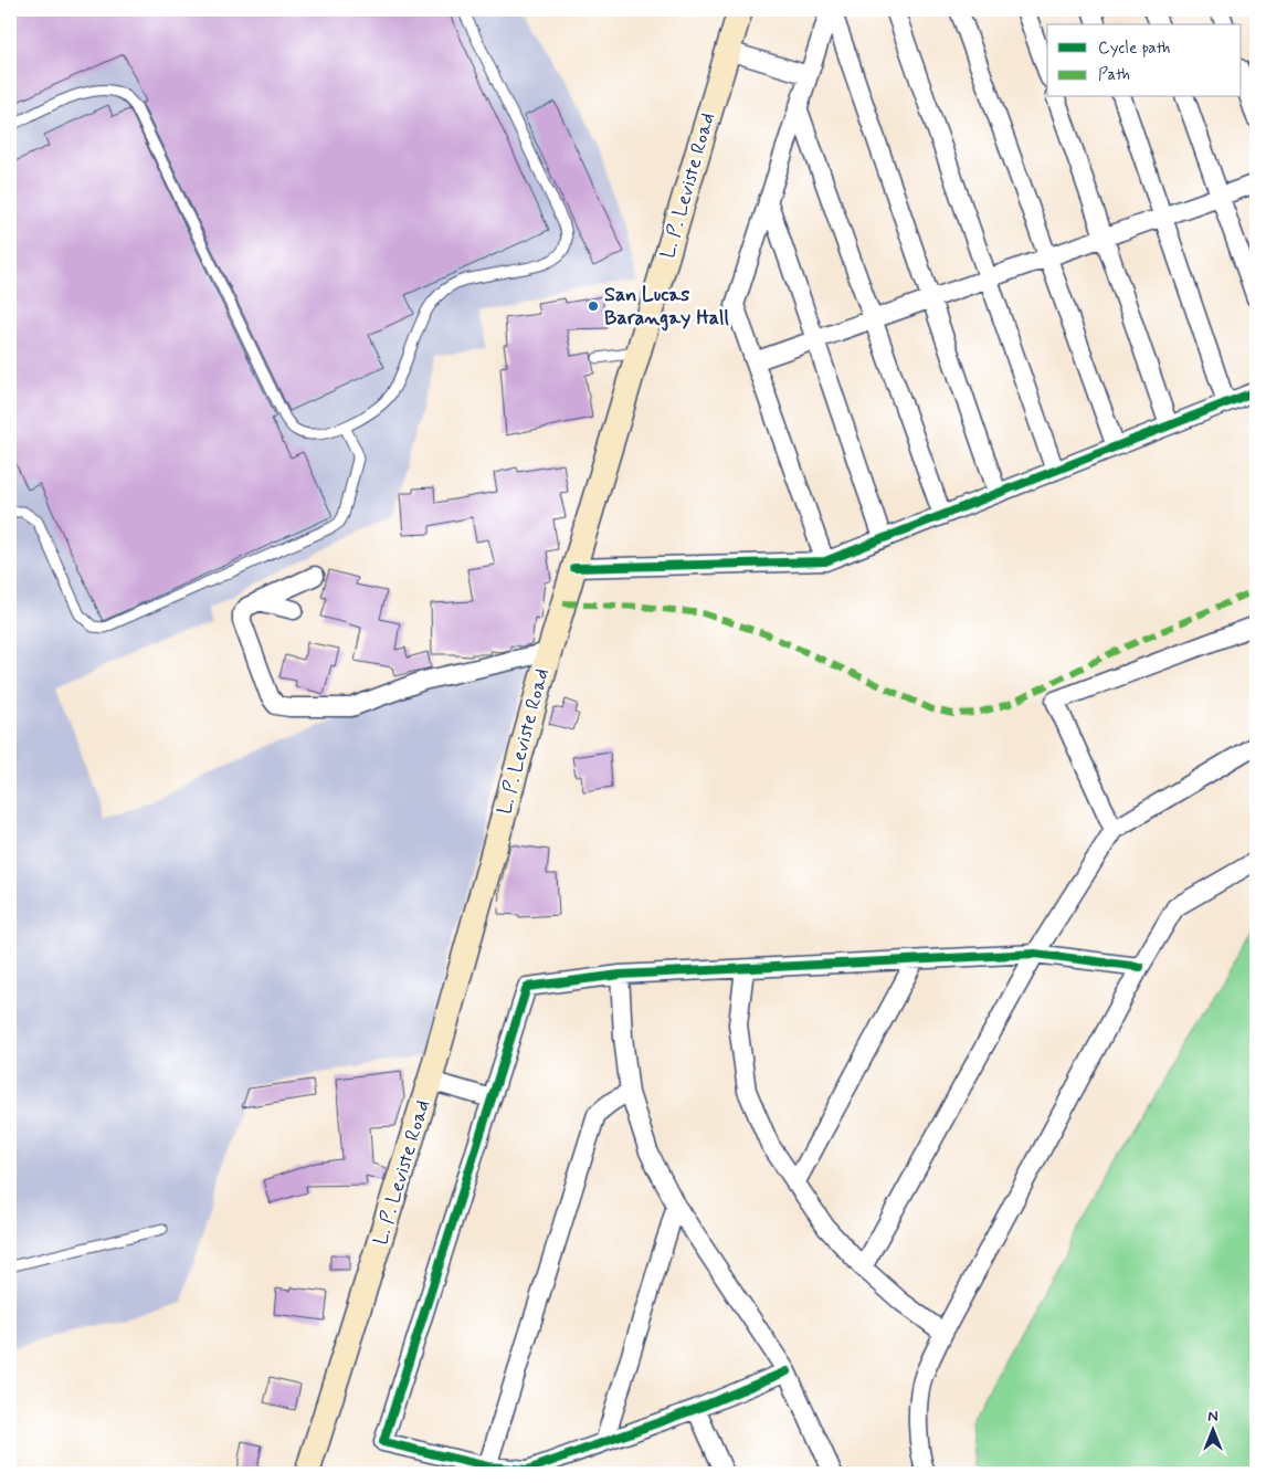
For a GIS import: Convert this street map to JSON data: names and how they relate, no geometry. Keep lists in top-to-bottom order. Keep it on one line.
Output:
{"streets":{"main road":["L. P. Leviste Road"]},"places":["San Lucas Barangay Hall"],"legend":["Cycle path","Path"],"north":"top"}
